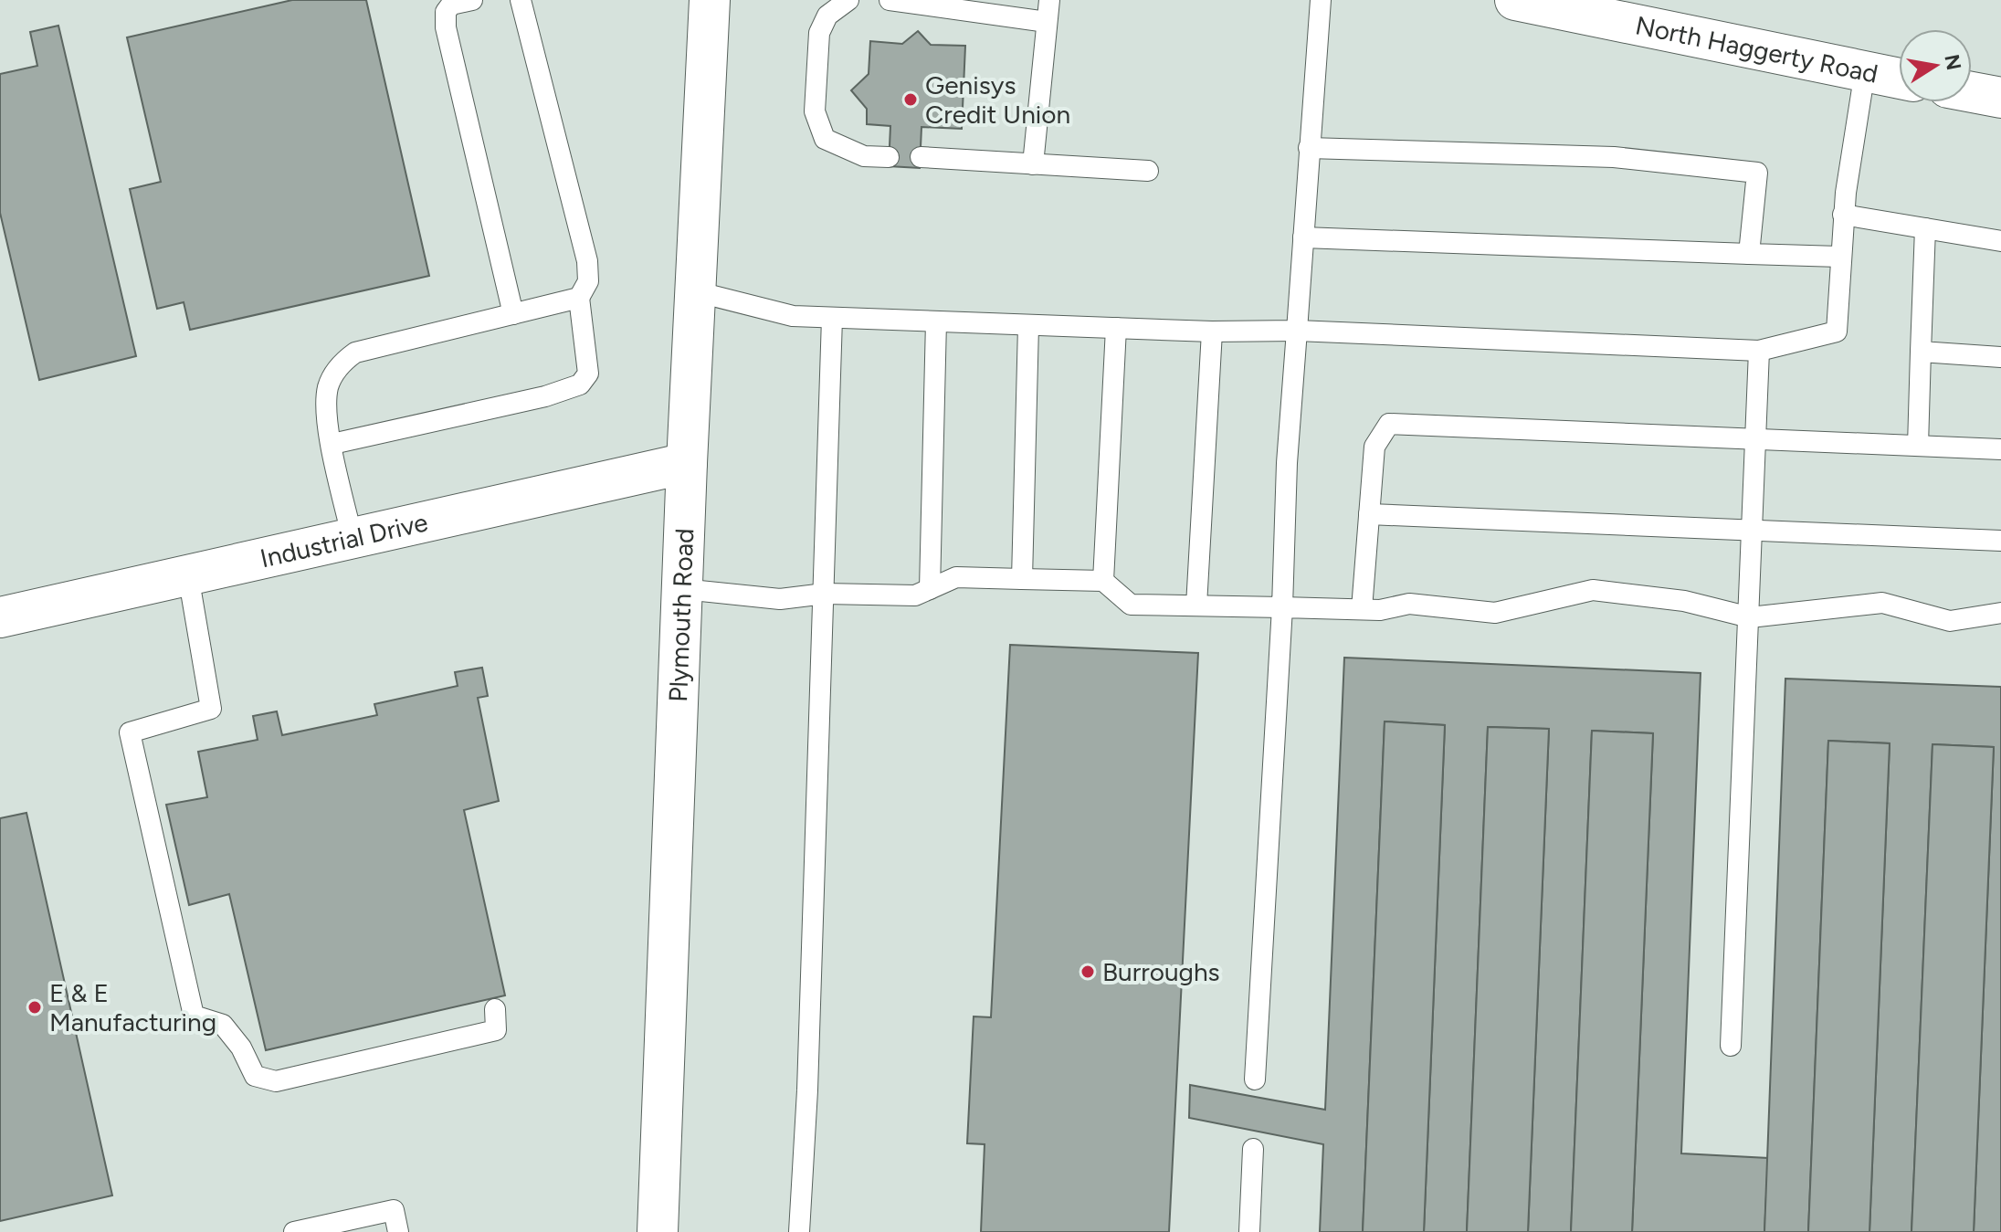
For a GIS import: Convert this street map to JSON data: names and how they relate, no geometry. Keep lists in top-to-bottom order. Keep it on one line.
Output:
{"streets":{"main road":["North Haggerty Road","Industrial Drive","Plymouth Road"]},"crossings":[["Industrial Drive","Plymouth Road"]],"places":["Genisys Credit Union","Burroughs","E & E Manufacturing"],"north":"right"}
